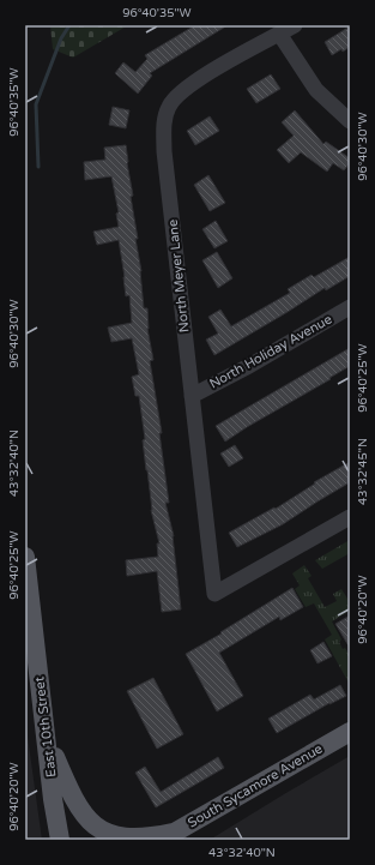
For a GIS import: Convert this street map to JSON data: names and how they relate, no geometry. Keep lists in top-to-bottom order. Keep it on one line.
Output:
{"streets":{"main road":["East 10th Street","South Sycamore Avenue"],"street":["North Meyer Lane","North Holiday Avenue"]},"crossings":[["North Meyer Lane","North Holiday Avenue"]],"coordinates":["96°40'35\"W","96°40'30\"W","96°40'25\"W","43°32'40\"N","43°32'45\"N","96°40'20\"W"]}
